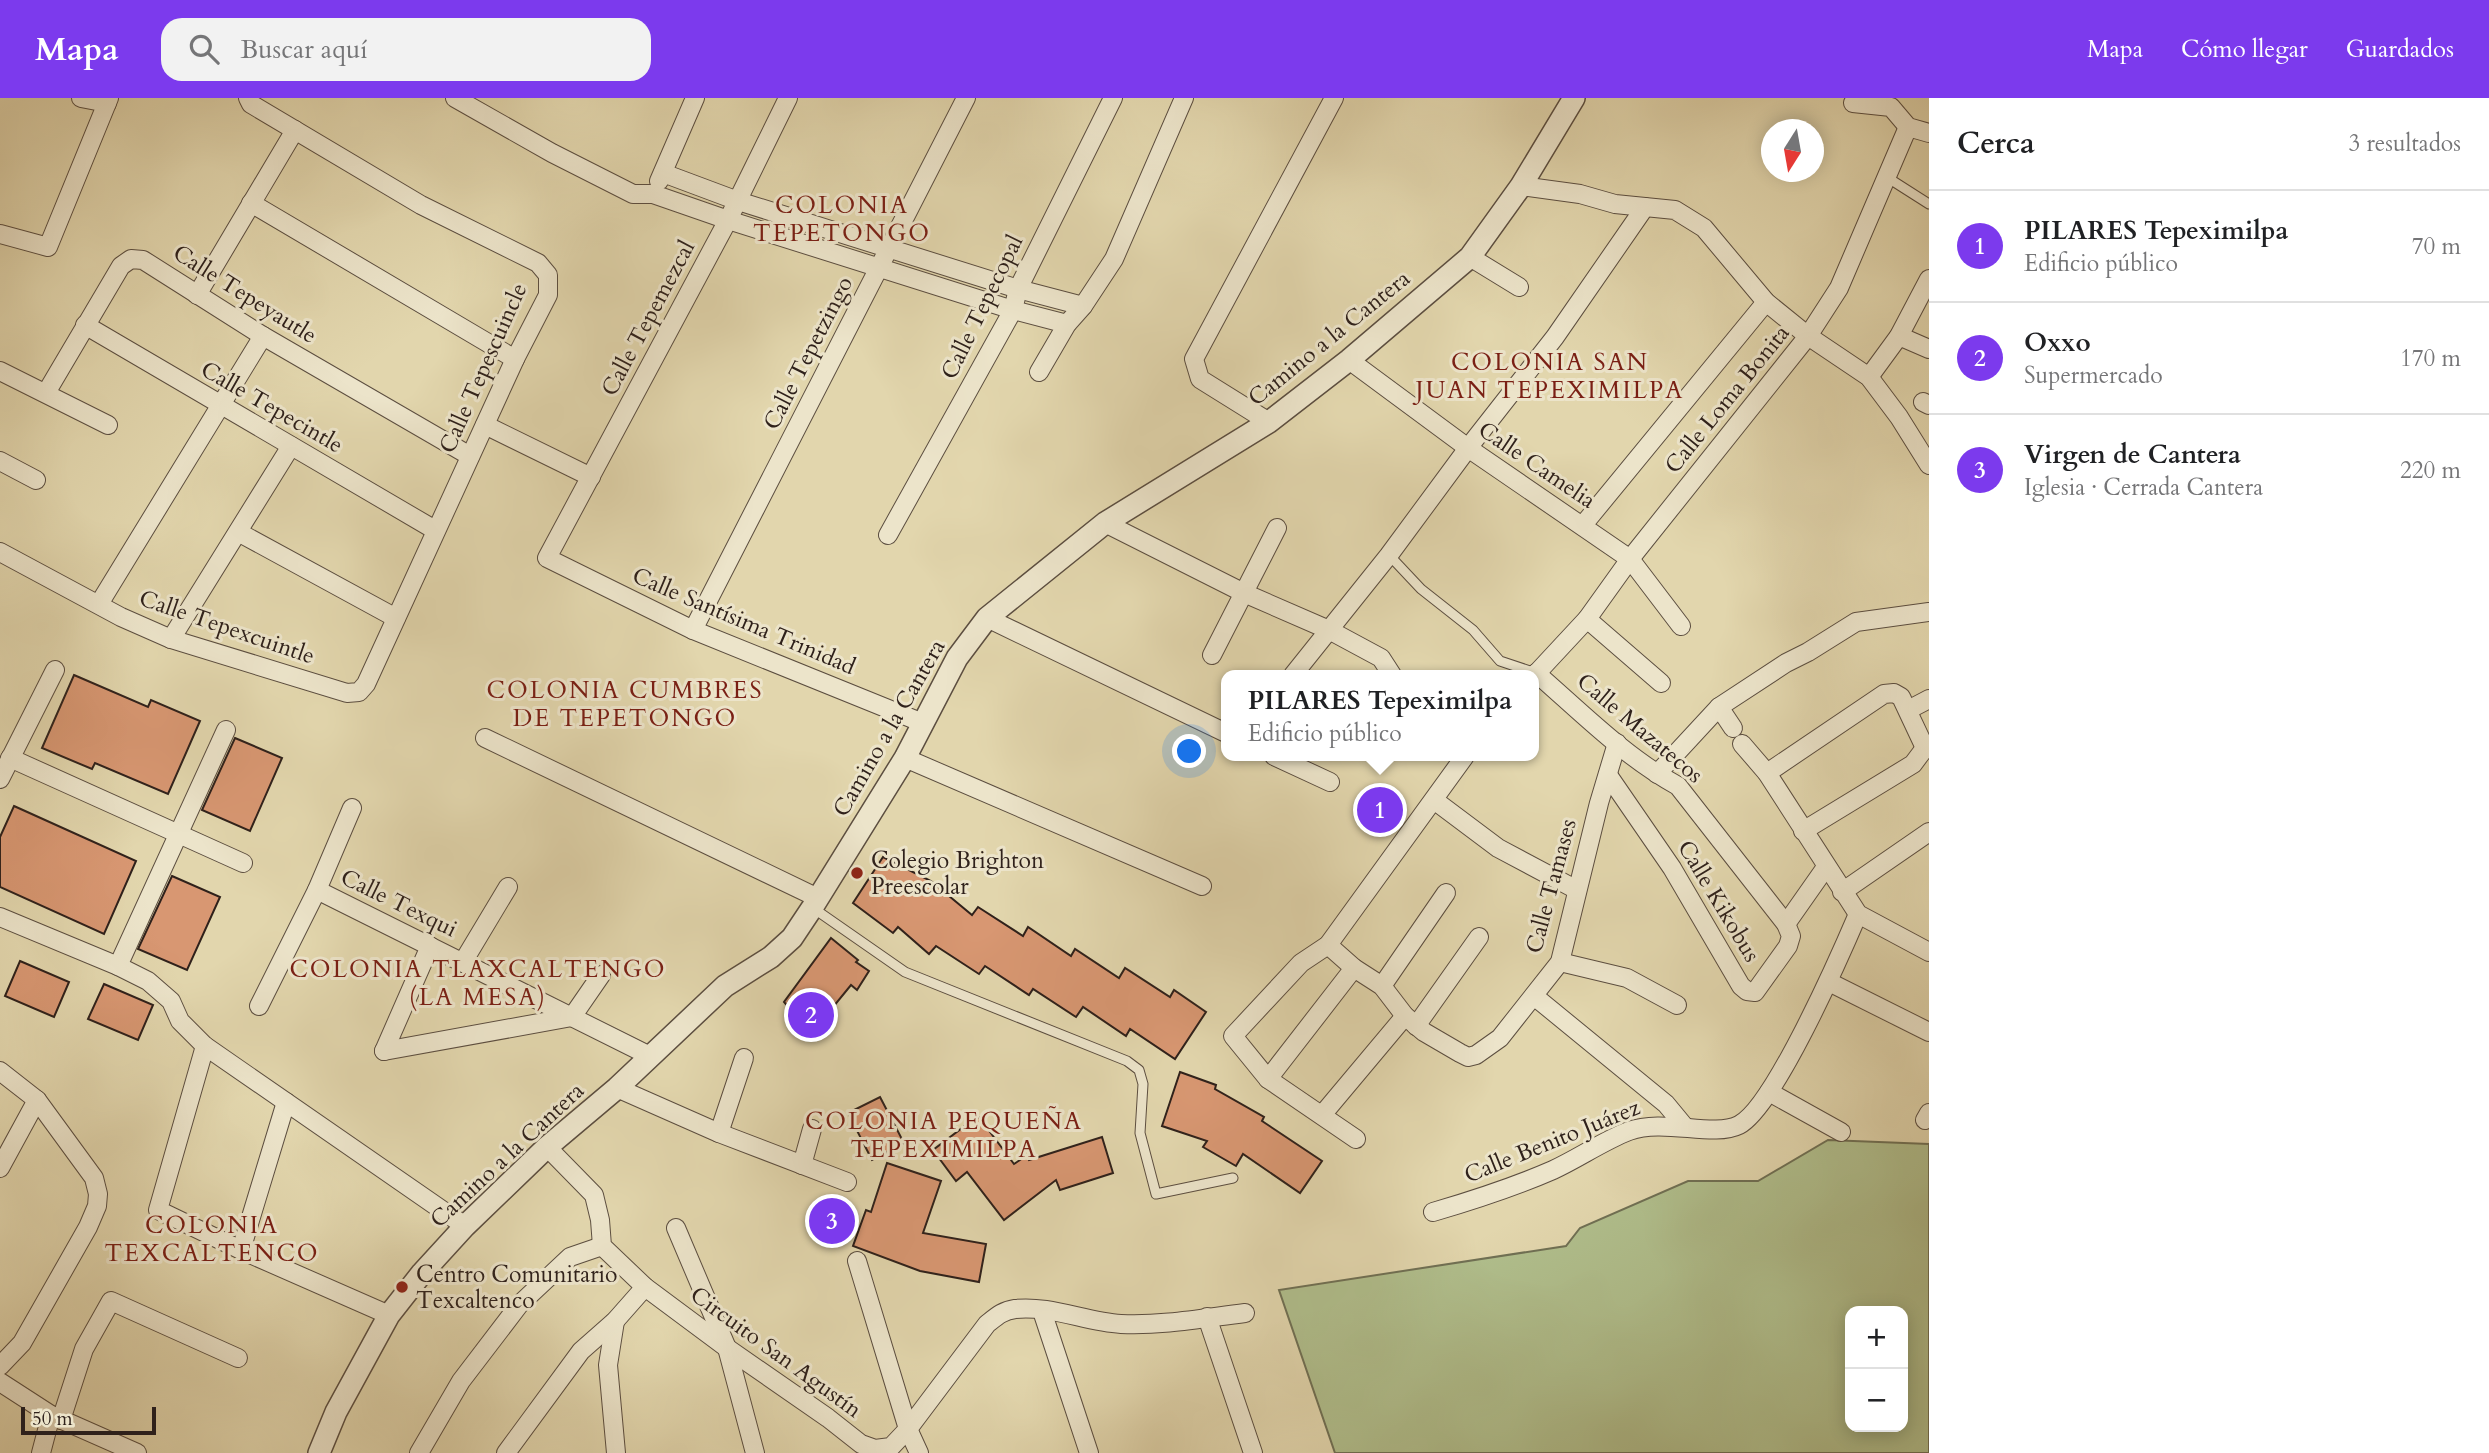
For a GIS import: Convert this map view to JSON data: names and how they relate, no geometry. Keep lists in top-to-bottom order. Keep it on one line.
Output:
{"streets":{"street":["Calle Tepeyautle","Calle Tepecopal","Calle Tepemezcal","Camino a la Cantera","Calle Tepetzingo","Calle Tepescuincle","Calle Loma Bonita","Calle Tepecintle","Calle Camelia","Calle Santísima Trinidad","Calle Tepexcuintle","Calle Mazatecos","Calle Tamases","Calle Kikobus","Calle Texqui","Calle Benito Juárez","Circuito San Agustín"]},"crossings":[["Calle Tepeyautle","Calle Tepescuincle"],["Calle Tepeyautle","Calle Tepecintle"],["Calle Tepemezcal","Calle Santísima Trinidad"],["Camino a la Cantera","Calle Camelia"],["Camino a la Cantera","Calle Santísima Trinidad"],["Camino a la Cantera","Calle Texqui"],["Calle Tepetzingo","Calle Santísima Trinidad"],["Calle Tepescuincle","Calle Tepecintle"],["Calle Tepescuincle","Calle Tepexcuintle"],["Calle Loma Bonita","Calle Camelia"],["Calle Mazatecos","Calle Tamases"],["Calle Mazatecos","Calle Kikobus"],["Calle Tamases","Calle Kikobus"]],"districts":["COLONIA TEPETONGO","COLONIA SAN JUAN TEPEXIMILPA","COLONIA CUMBRES DE TEPETONGO","COLONIA TLAXCALTENGO (LA MESA)","COLONIA PEQUEÑA TEPEXIMILPA","COLONIA TEXCALTENCO"],"places":["Colegio Brighton Preescolar","Centro Comunitario Texcaltenco"],"scale_bar":"50 m","north":"bottom","page":{"header":"Mapa","search":"Buscar aquí","nav":["Mapa","Cómo llegar","Guardados"],"heading":["Cerca","3 resultados"],"list":[{"mark":"1","name":"PILARES Tepeximilpa","note":"Edificio público","value":"70 m"},{"mark":"2","name":"Oxxo","note":"Supermercado","value":"170 m"},{"mark":"3","name":"Virgen de Cantera","note":"Iglesia · Cerrada Cantera","value":"220 m"}],"popup":["PILARES Tepeximilpa","Edificio público"],"pins":["1","2","3"],"map_buttons":["+","−"],"scale":"50 m"}}
